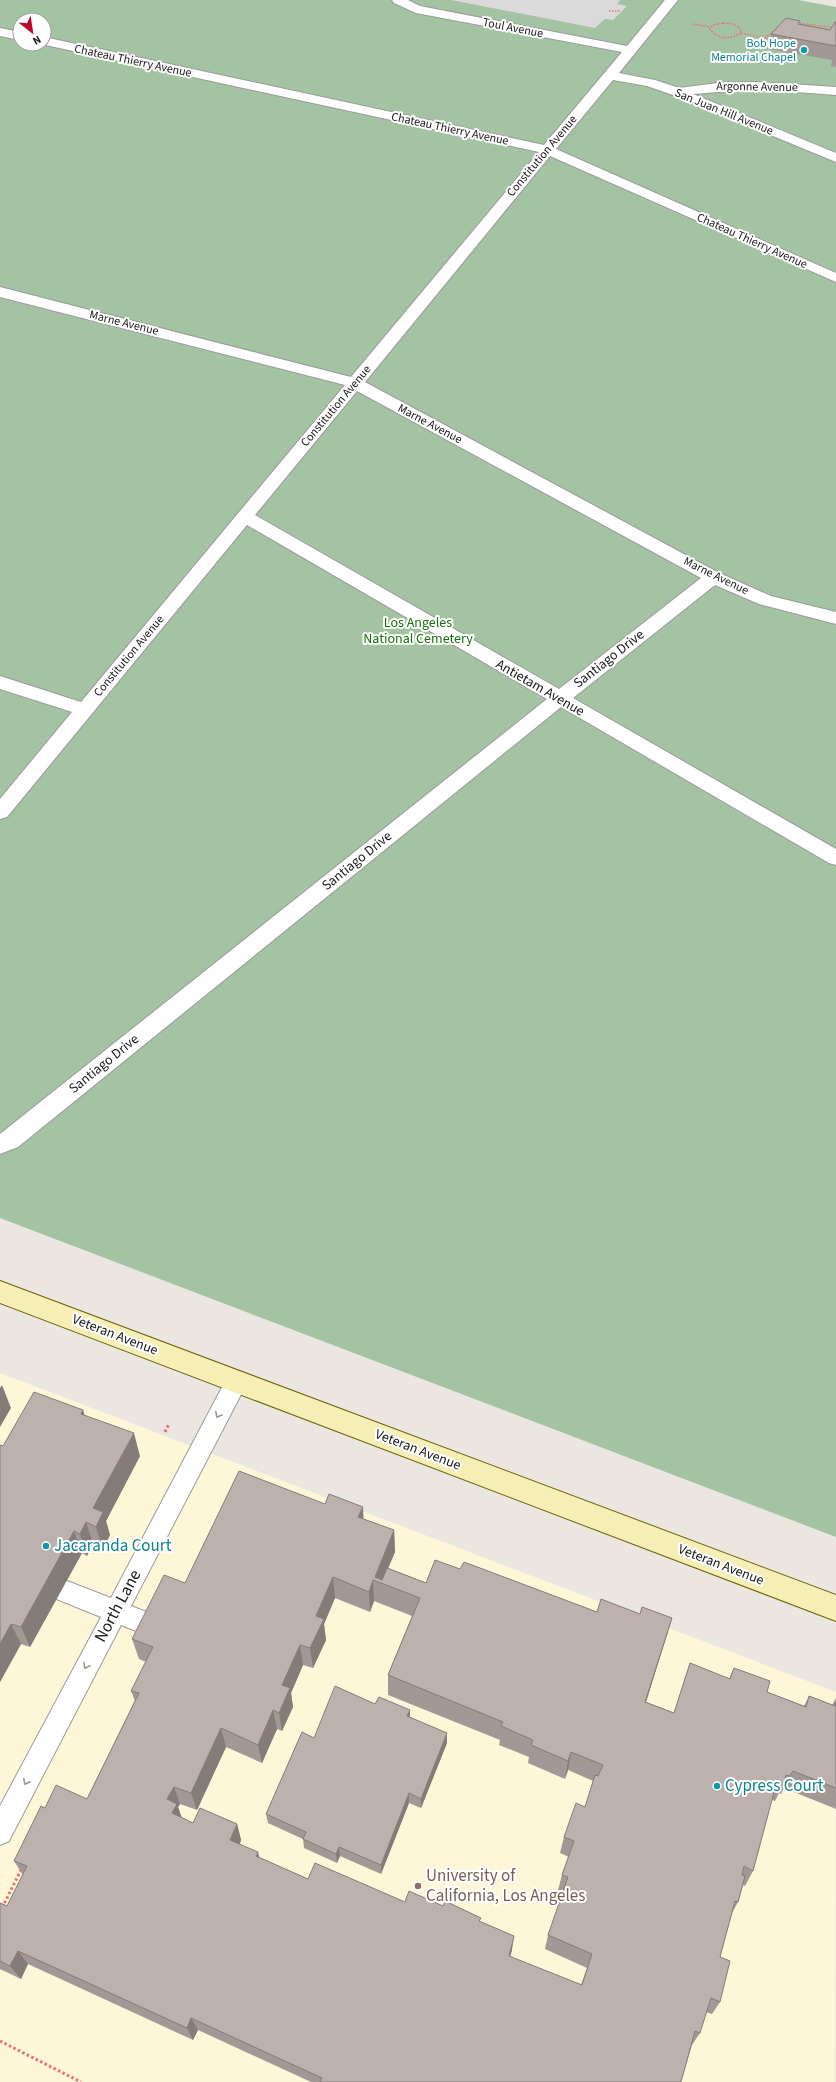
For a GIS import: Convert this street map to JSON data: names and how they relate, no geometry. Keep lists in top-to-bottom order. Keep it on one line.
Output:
{"streets":{"street":["Toul Avenue","Chateau Thierry Avenue","Argonne Avenue","San Juan Hill Avenue","Constitution Avenue","Marne Avenue","Santiago Drive","Antietam Avenue","Veteran Avenue"],"lane":["North Lane"]},"crossings":[["Toul Avenue","Constitution Avenue"],["Chateau Thierry Avenue","Constitution Avenue"],["Argonne Avenue","San Juan Hill Avenue"],["San Juan Hill Avenue","Constitution Avenue"],["Constitution Avenue","Marne Avenue"],["Constitution Avenue","Antietam Avenue"],["Marne Avenue","Santiago Drive"],["Santiago Drive","Antietam Avenue"],["Veteran Avenue","North Lane"]],"one_way":["North Lane"],"parks":["Los Angeles National Cemetery"],"places":["Bob Hope Memorial Chapel","Jacaranda Court","Cypress Court","University of California, Los Angeles"],"north":"bottom right"}
